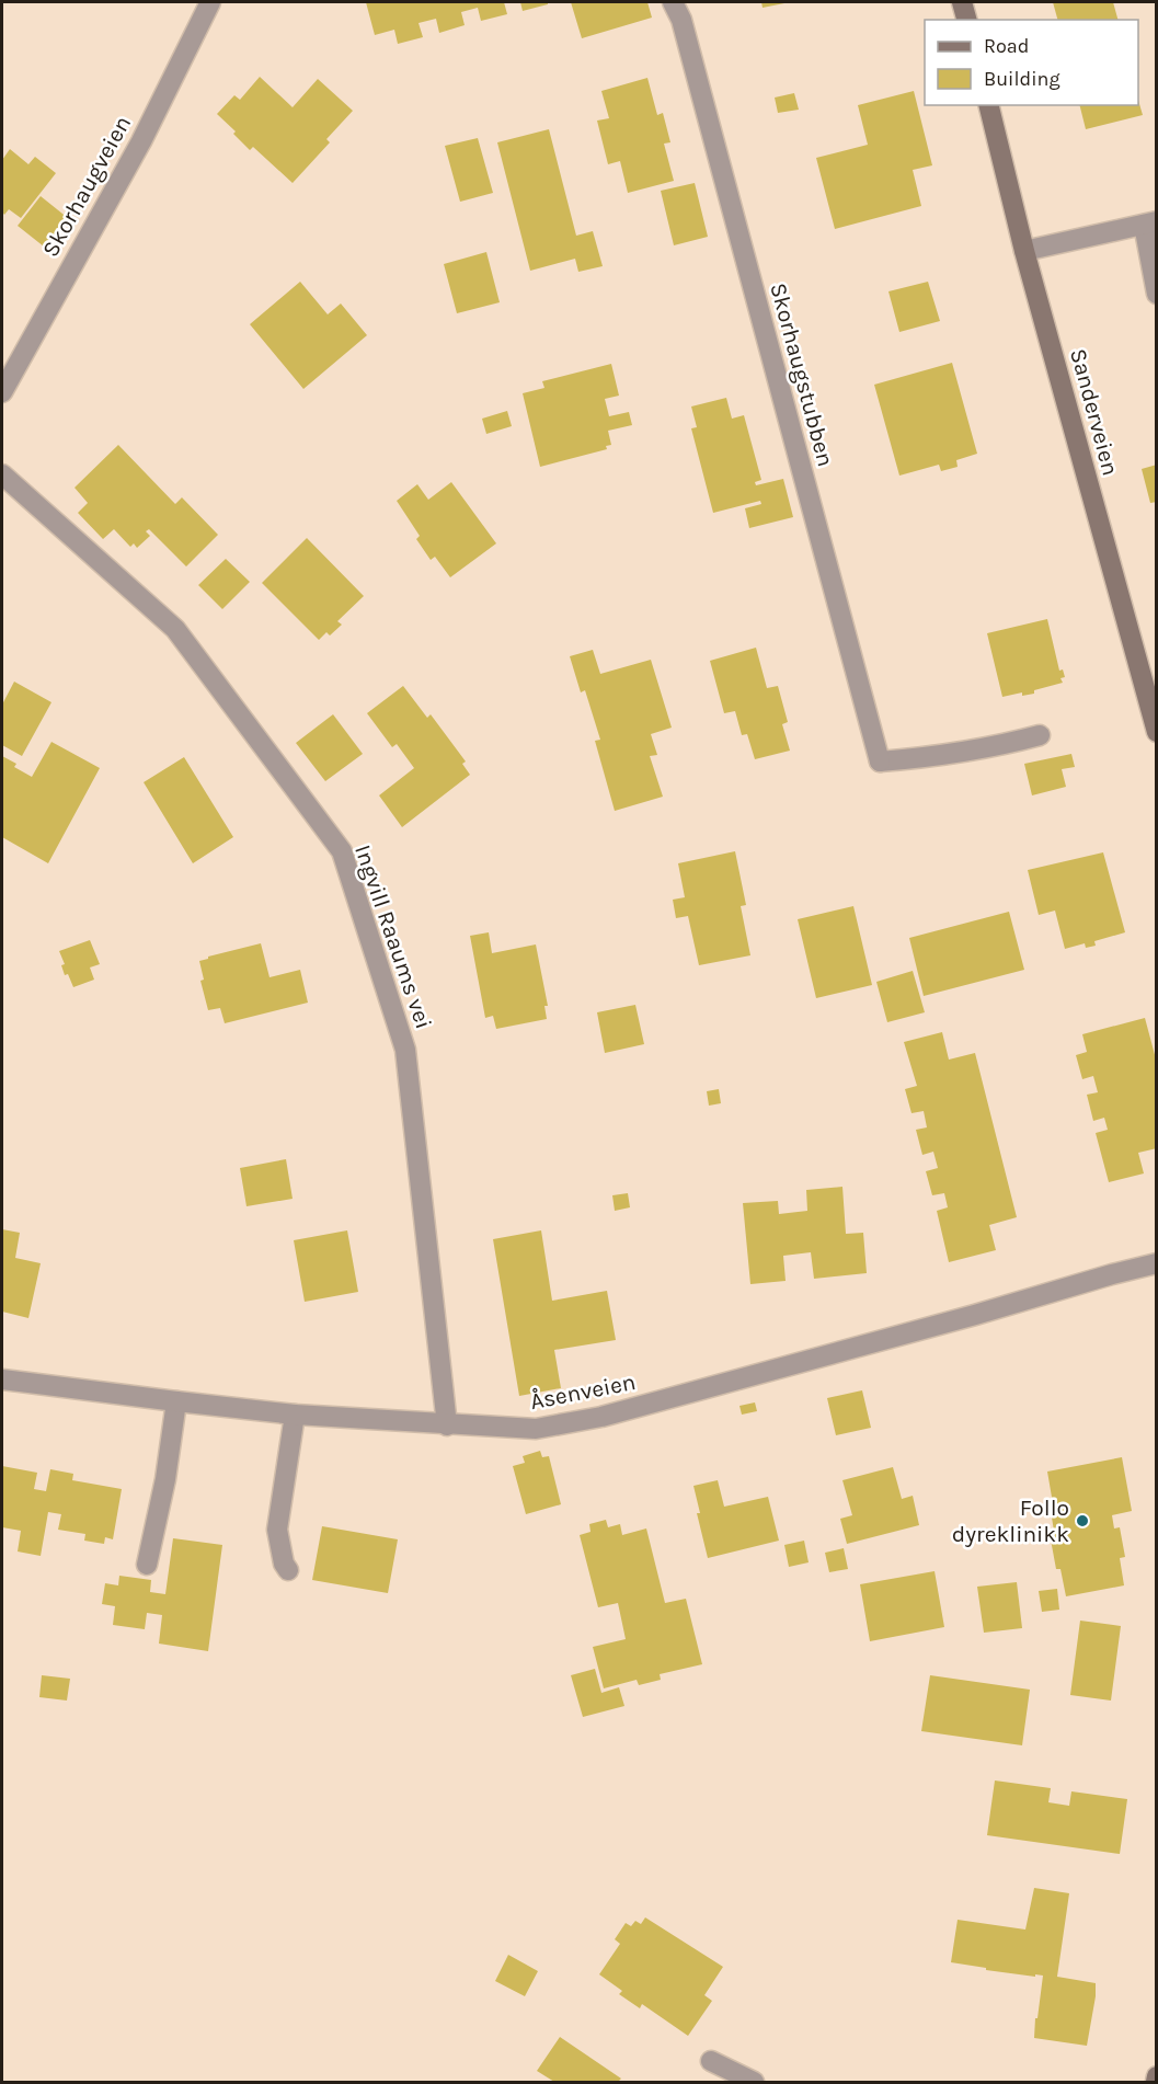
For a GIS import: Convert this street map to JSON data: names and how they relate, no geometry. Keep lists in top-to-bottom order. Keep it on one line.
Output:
{"streets":{"main road":["Sanderveien"],"street":["Skorhaugveien","Skorhaugstubben","Ingvill Raaums vei","Åsenveien"]},"crossings":[["Ingvill Raaums vei","Åsenveien"]],"places":["Follo dyreklinikk"],"legend":["Road","Building"]}
